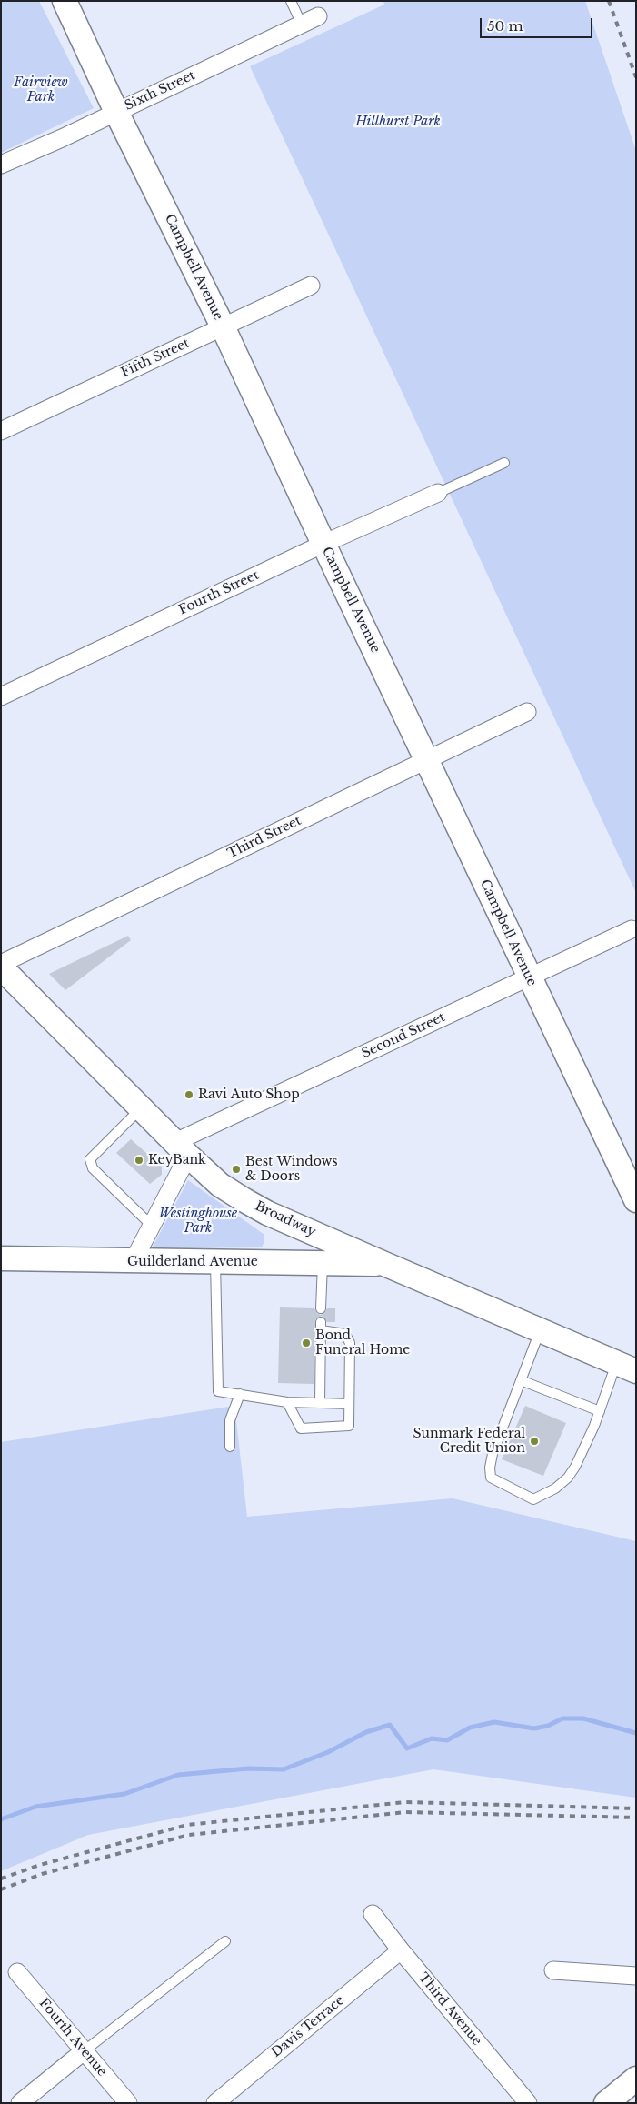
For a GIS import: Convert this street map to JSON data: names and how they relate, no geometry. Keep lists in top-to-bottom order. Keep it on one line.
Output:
{"streets":{"street":["Sixth Street","Campbell Avenue","Fifth Street","Fourth Street","Third Street","Second Street","Broadway","Guilderland Avenue","Third Avenue","Davis Terrace","Fourth Avenue"]},"crossings":[["Sixth Street","Campbell Avenue"],["Campbell Avenue","Fifth Street"],["Campbell Avenue","Fourth Street"],["Campbell Avenue","Third Street"],["Campbell Avenue","Second Street"],["Second Street","Broadway"],["Broadway","Guilderland Avenue"],["Third Avenue","Davis Terrace"]],"parks":["Fairview Park","Hillhurst Park","Westinghouse Park"],"places":["Ravi Auto Shop","KeyBank","Best Windows & Doors","Bond Funeral Home","Sunmark Federal Credit Union"],"scale_bar":"50 m"}
